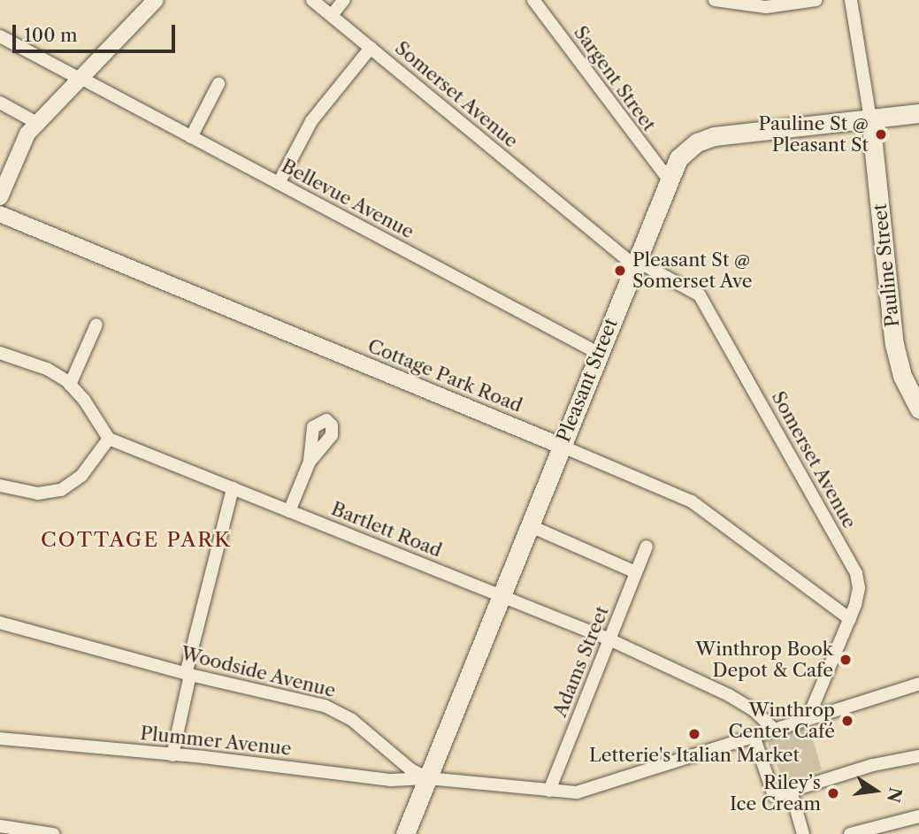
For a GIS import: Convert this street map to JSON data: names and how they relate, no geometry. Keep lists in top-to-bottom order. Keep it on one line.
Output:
{"streets":{"main road":["Pauline Street","Pleasant Street"],"street":["Sargent Street","Somerset Avenue","Bellevue Avenue","Cottage Park Road","Bartlett Road","Adams Street","Woodside Avenue","Plummer Avenue"]},"crossings":[["Sargent Street","Pleasant Street"],["Somerset Avenue","Cottage Park Road"],["Somerset Avenue","Pleasant Street"],["Bellevue Avenue","Pleasant Street"],["Pauline Street","Pleasant Street"],["Cottage Park Road","Pleasant Street"],["Pleasant Street","Bartlett Road"],["Pleasant Street","Woodside Avenue"],["Pleasant Street","Plummer Avenue"],["Bartlett Road","Adams Street"],["Woodside Avenue","Plummer Avenue"]],"districts":["COTTAGE PARK"],"places":["Pauline St @ Pleasant St","Pleasant St @ Somerset Ave","Winthrop Book Depot & Cafe","Winthrop Center Café","Letterie's Italian Market","Riley’s Ice Cream"],"scale_bar":"100 m","north":"right"}
